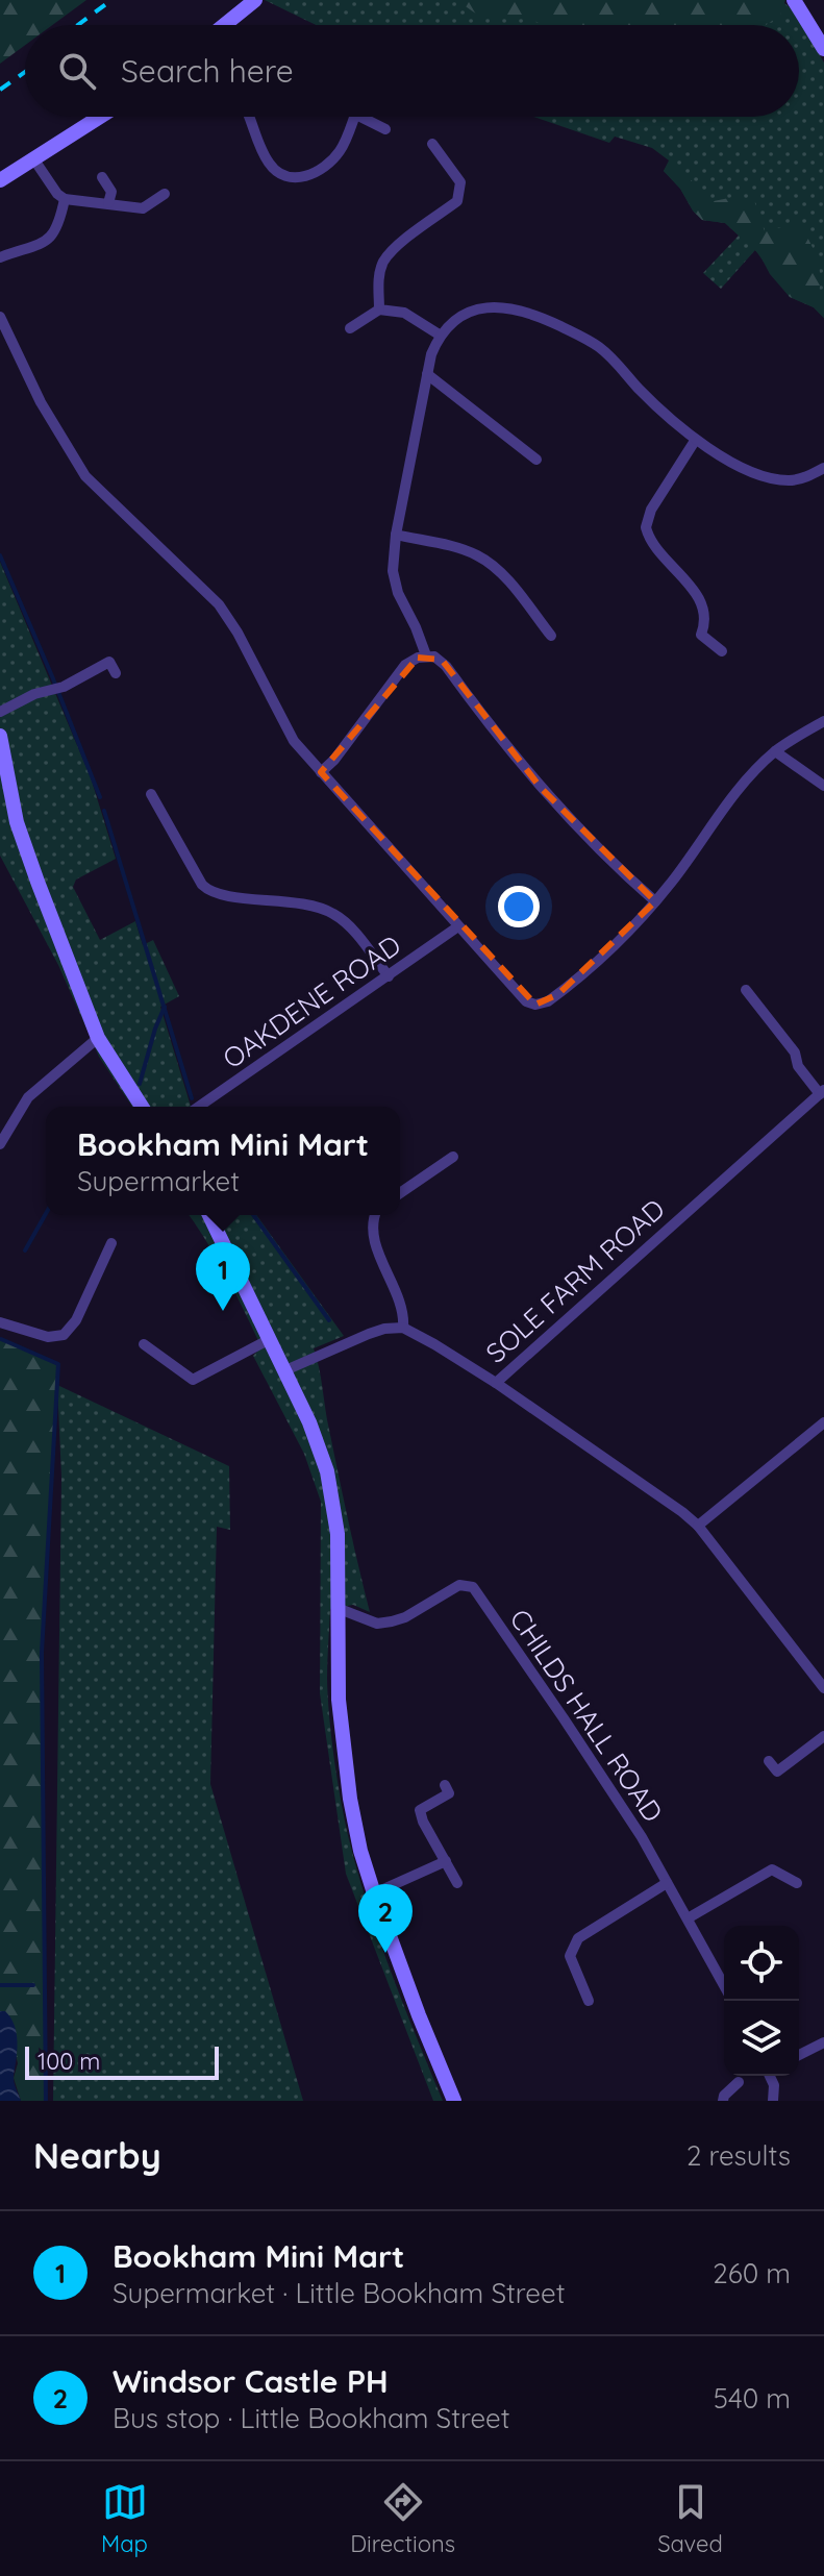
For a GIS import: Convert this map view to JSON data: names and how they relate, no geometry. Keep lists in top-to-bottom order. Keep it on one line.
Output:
{"streets":{"street":["OAKDENE ROAD","SOLE FARM ROAD","CHILDS HALL ROAD"]},"scale_bar":"100 m","page":{"search":"Search here","popup":["Bookham Mini Mart","Supermarket"],"pins":["1","2"],"scale":"100 m","heading":["Nearby","2 results"],"list":[{"mark":"1","name":"Bookham Mini Mart","note":"Supermarket · Little Bookham Street","value":"260 m"},{"mark":"2","name":"Windsor Castle PH","note":"Bus stop · Little Bookham Street","value":"540 m"}],"nav":["Map","Directions","Saved"]}}
